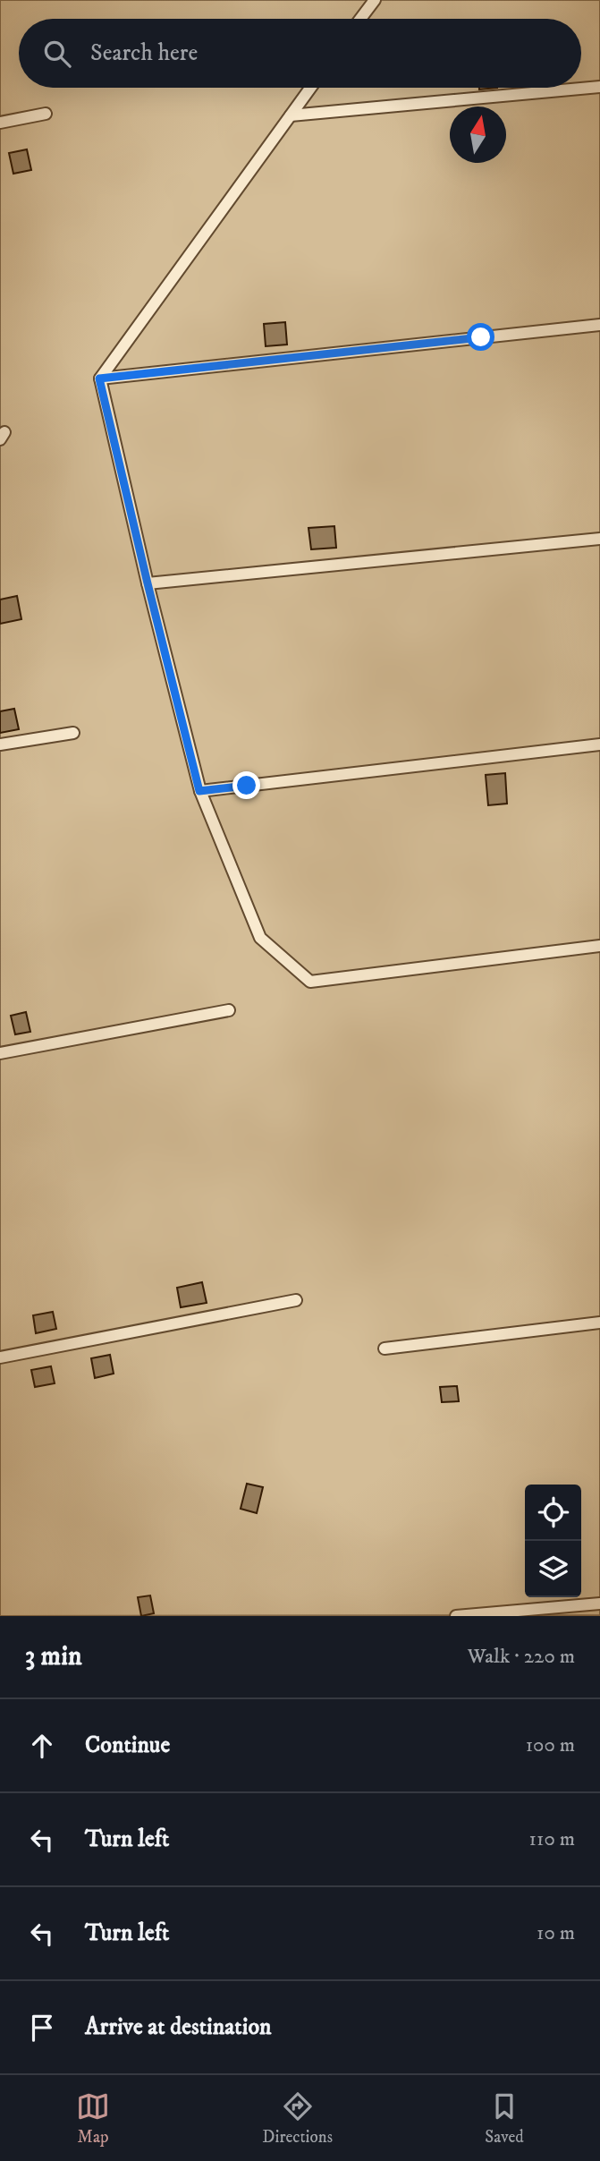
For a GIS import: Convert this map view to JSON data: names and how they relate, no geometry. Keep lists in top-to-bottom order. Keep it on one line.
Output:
{"north":"top","page":{"search":"Search here","heading":["3 min","Walk · 220 m"],"list":[["Continue","100 m"],["Turn left","110 m"],["Turn left","10 m"],"Arrive at destination"],"nav":["Map","Directions","Saved"]}}
